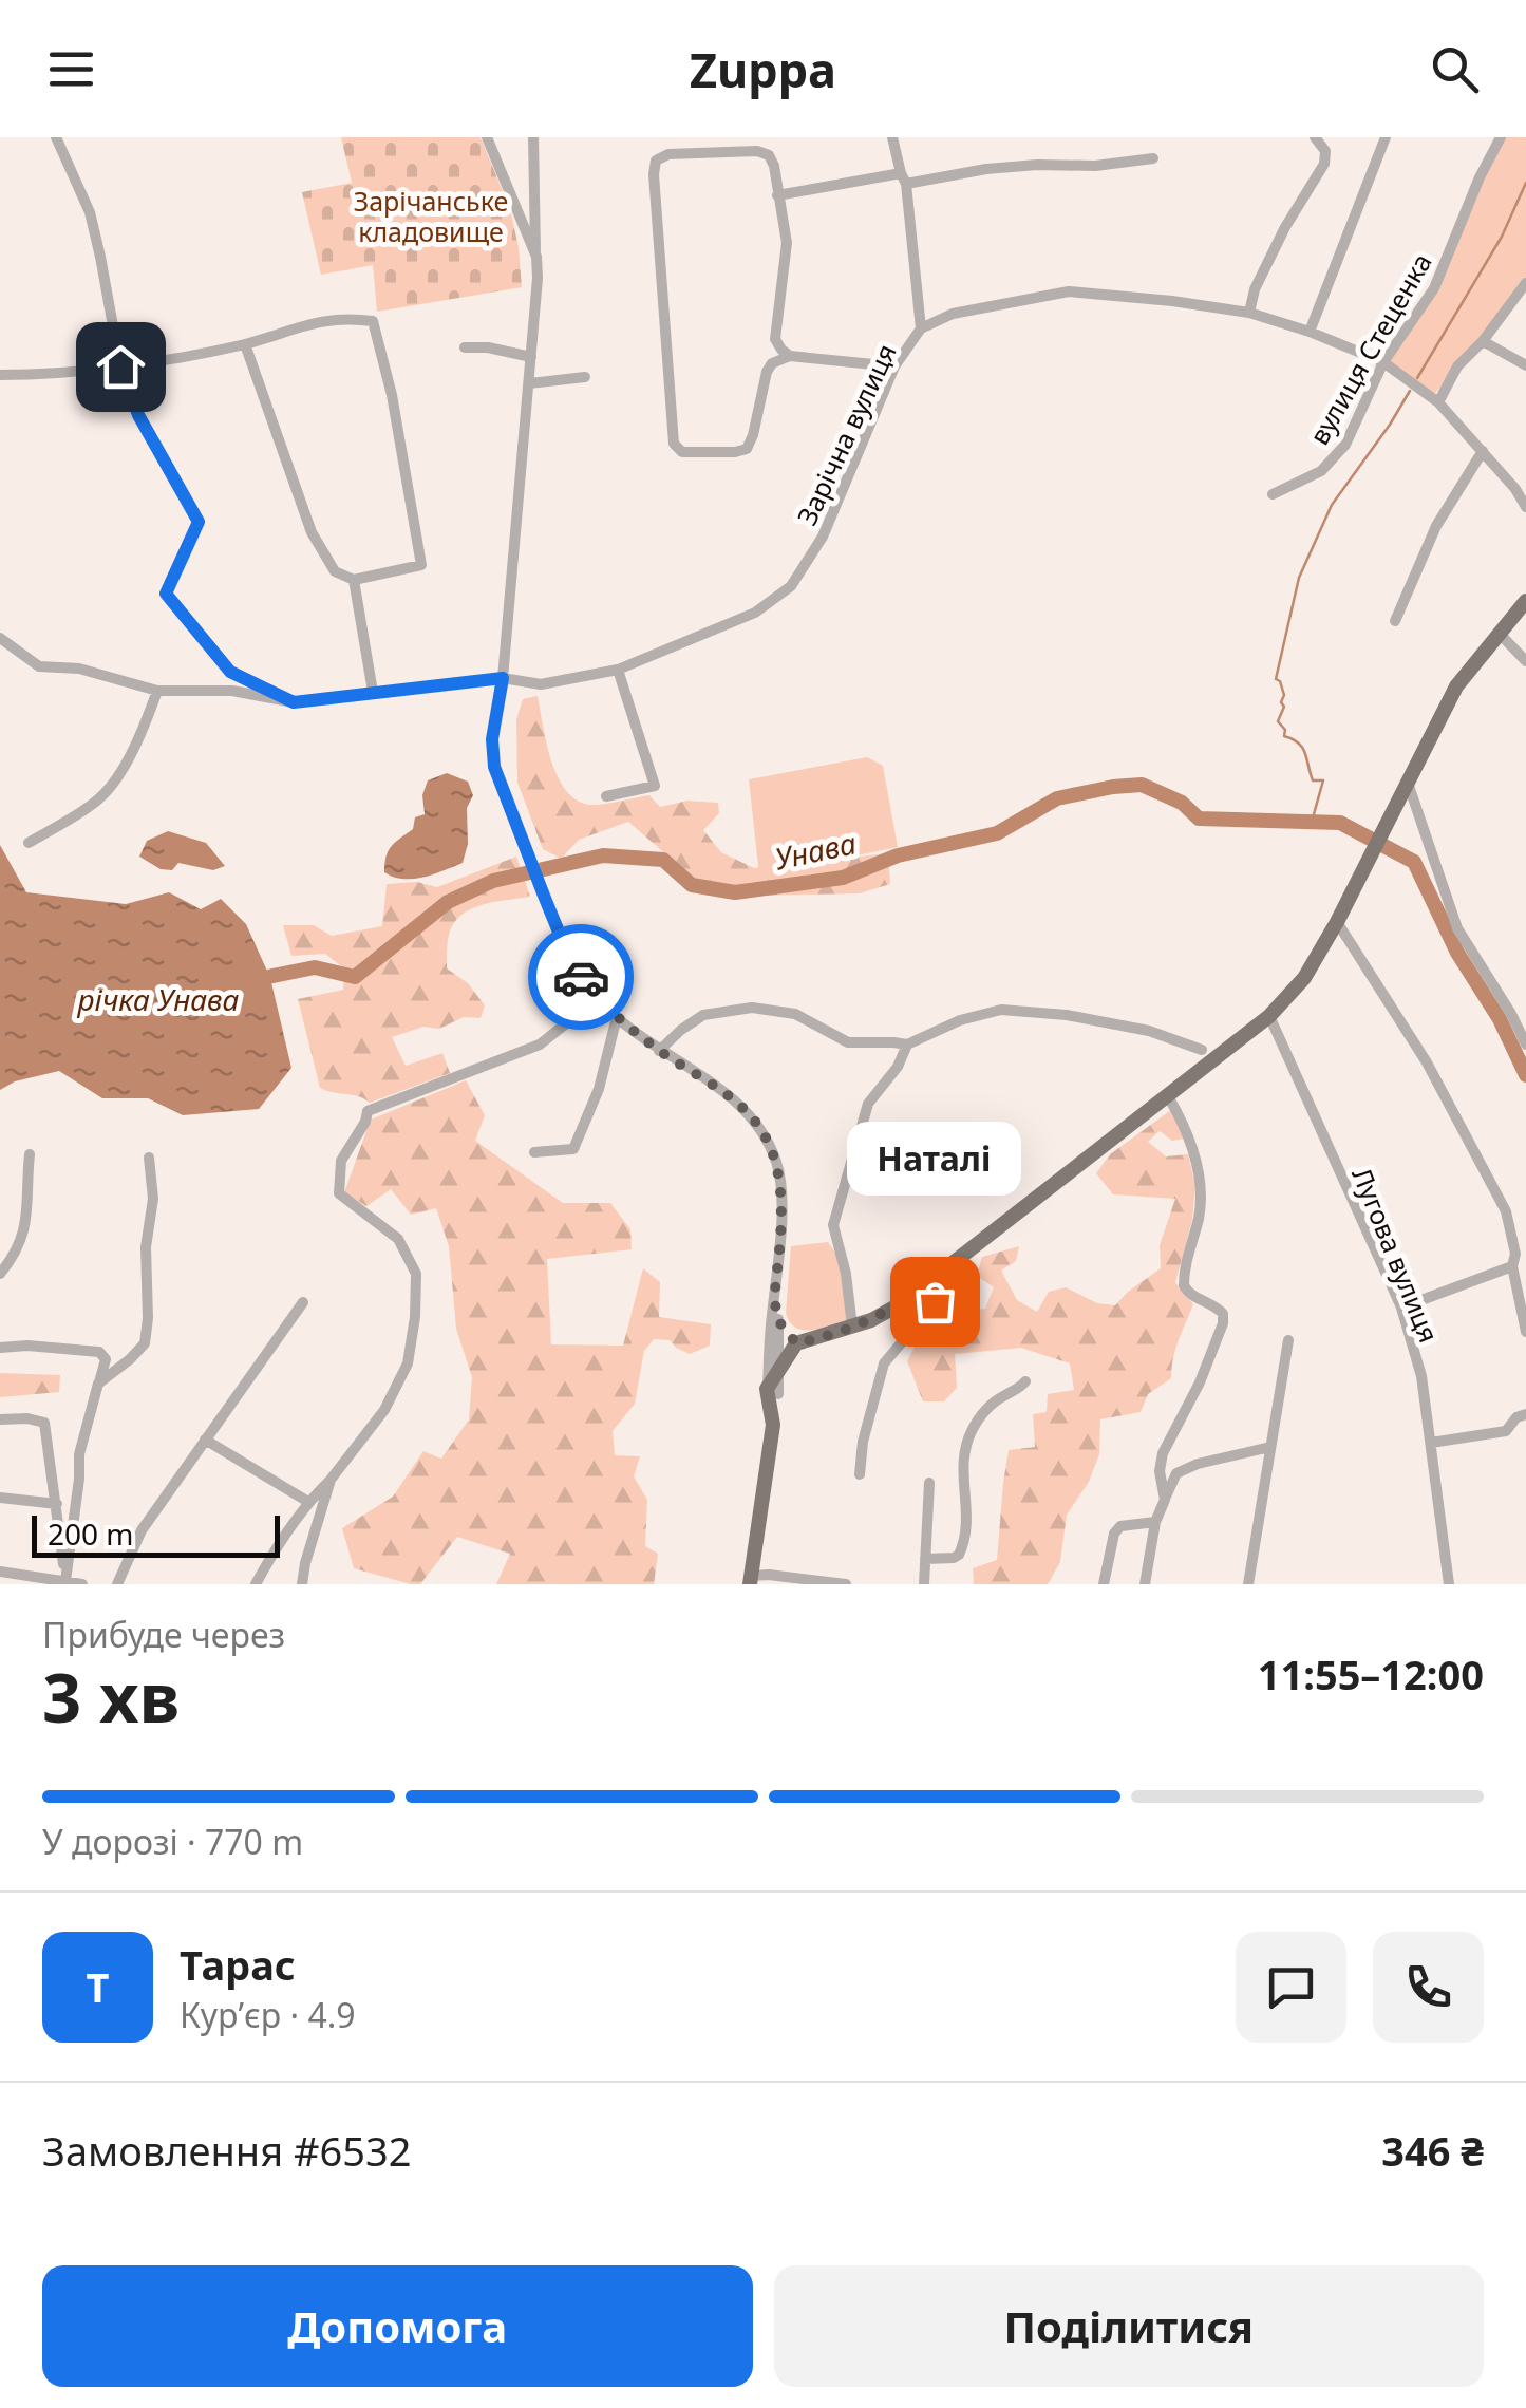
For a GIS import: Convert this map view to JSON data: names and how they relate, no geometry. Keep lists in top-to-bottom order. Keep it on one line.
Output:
{"streets":{"street":["вулиця Стеценка","Зарічна вулиця","Лугова вулиця"]},"crossings":[["вулиця Стеценка","Зарічна вулиця"]],"water":["Унава","річка Унава"],"parks":["Зарічанське кладовище"],"places":["Наталі"],"scale_bar":"200 m","page":{"header":"Zuppa","bubble":"Наталі","scale":"200 m","heading":["3 хв","Прибуде через","11:55–12:00"],"panel":["Тарас","Кур’єр · 4.9","Замовлення #6532","346 ₴"],"bar":"У дорозі · 770 m","round":"Т","buttons":["Допомога","Поділитися"]}}
